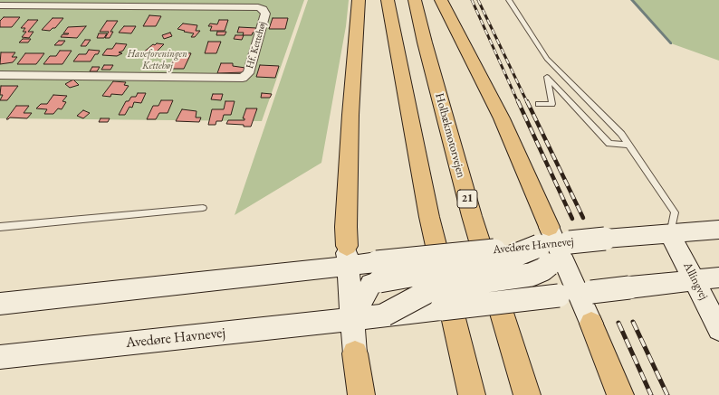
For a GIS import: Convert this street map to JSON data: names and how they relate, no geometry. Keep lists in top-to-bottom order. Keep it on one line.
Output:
{"streets":{"highway":["Holbækmotorvejen","21"],"street":["Hf. Kettehøj","Avedøre Havnevej","Allingvej"]},"crossings":[["Avedøre Havnevej","Allingvej"]],"parks":["Haveforeningen Kettehøj"]}
